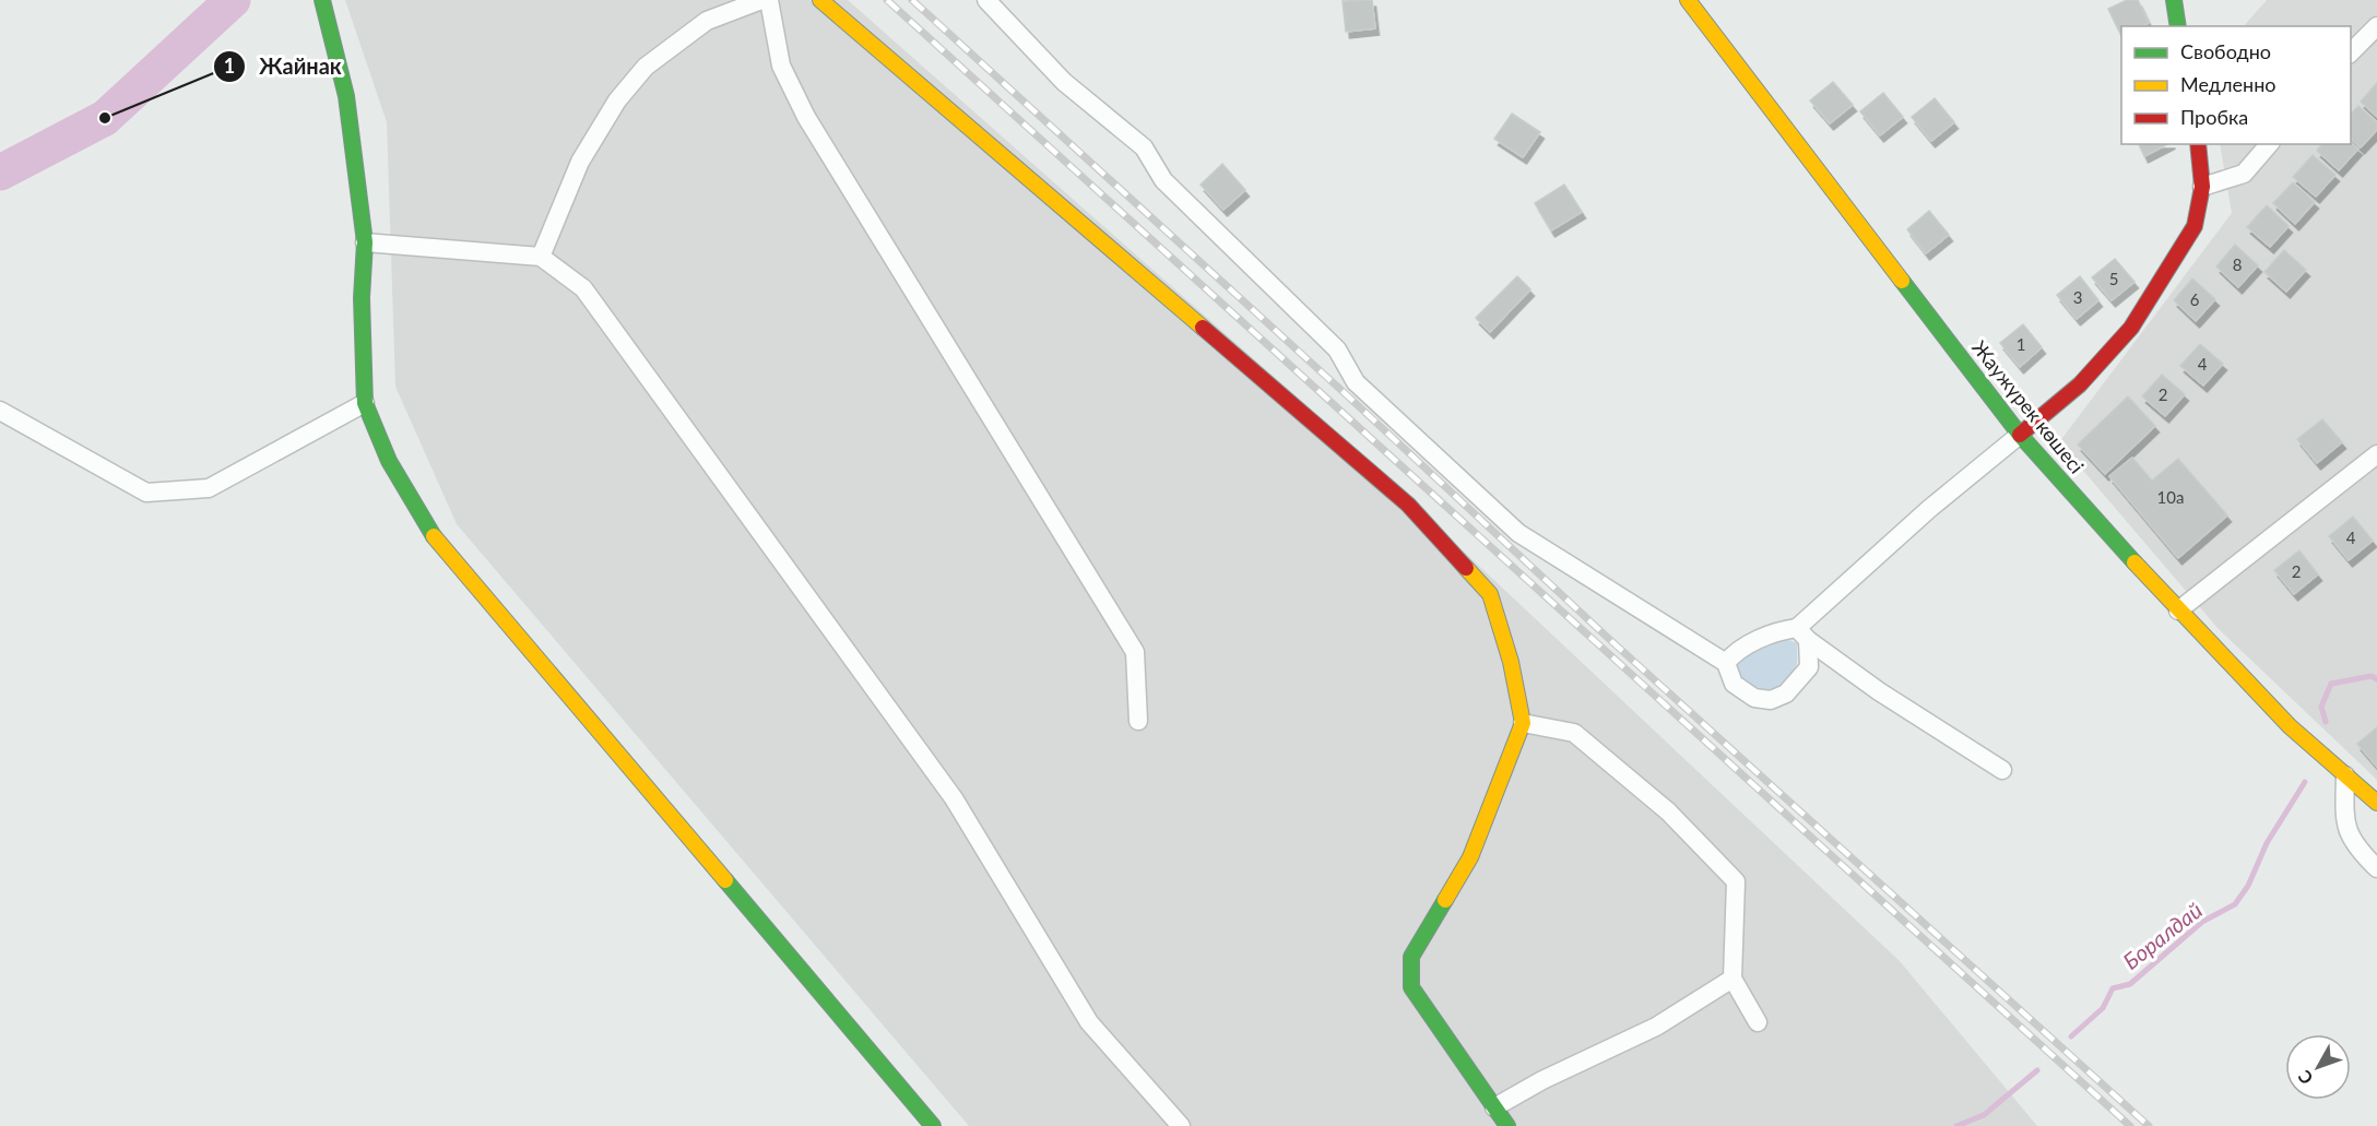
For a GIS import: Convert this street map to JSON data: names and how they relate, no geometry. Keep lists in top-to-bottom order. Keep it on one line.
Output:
{"streets":{"street":["Жаужүрек көшесі"]},"water":["Боралдай"],"places":["Жайнак"],"house_numbers":["8","5","3","6","1","4","2","10а","4","2"],"legend":["Свободно","Медленно","Пробка"],"north":"bottom left"}
